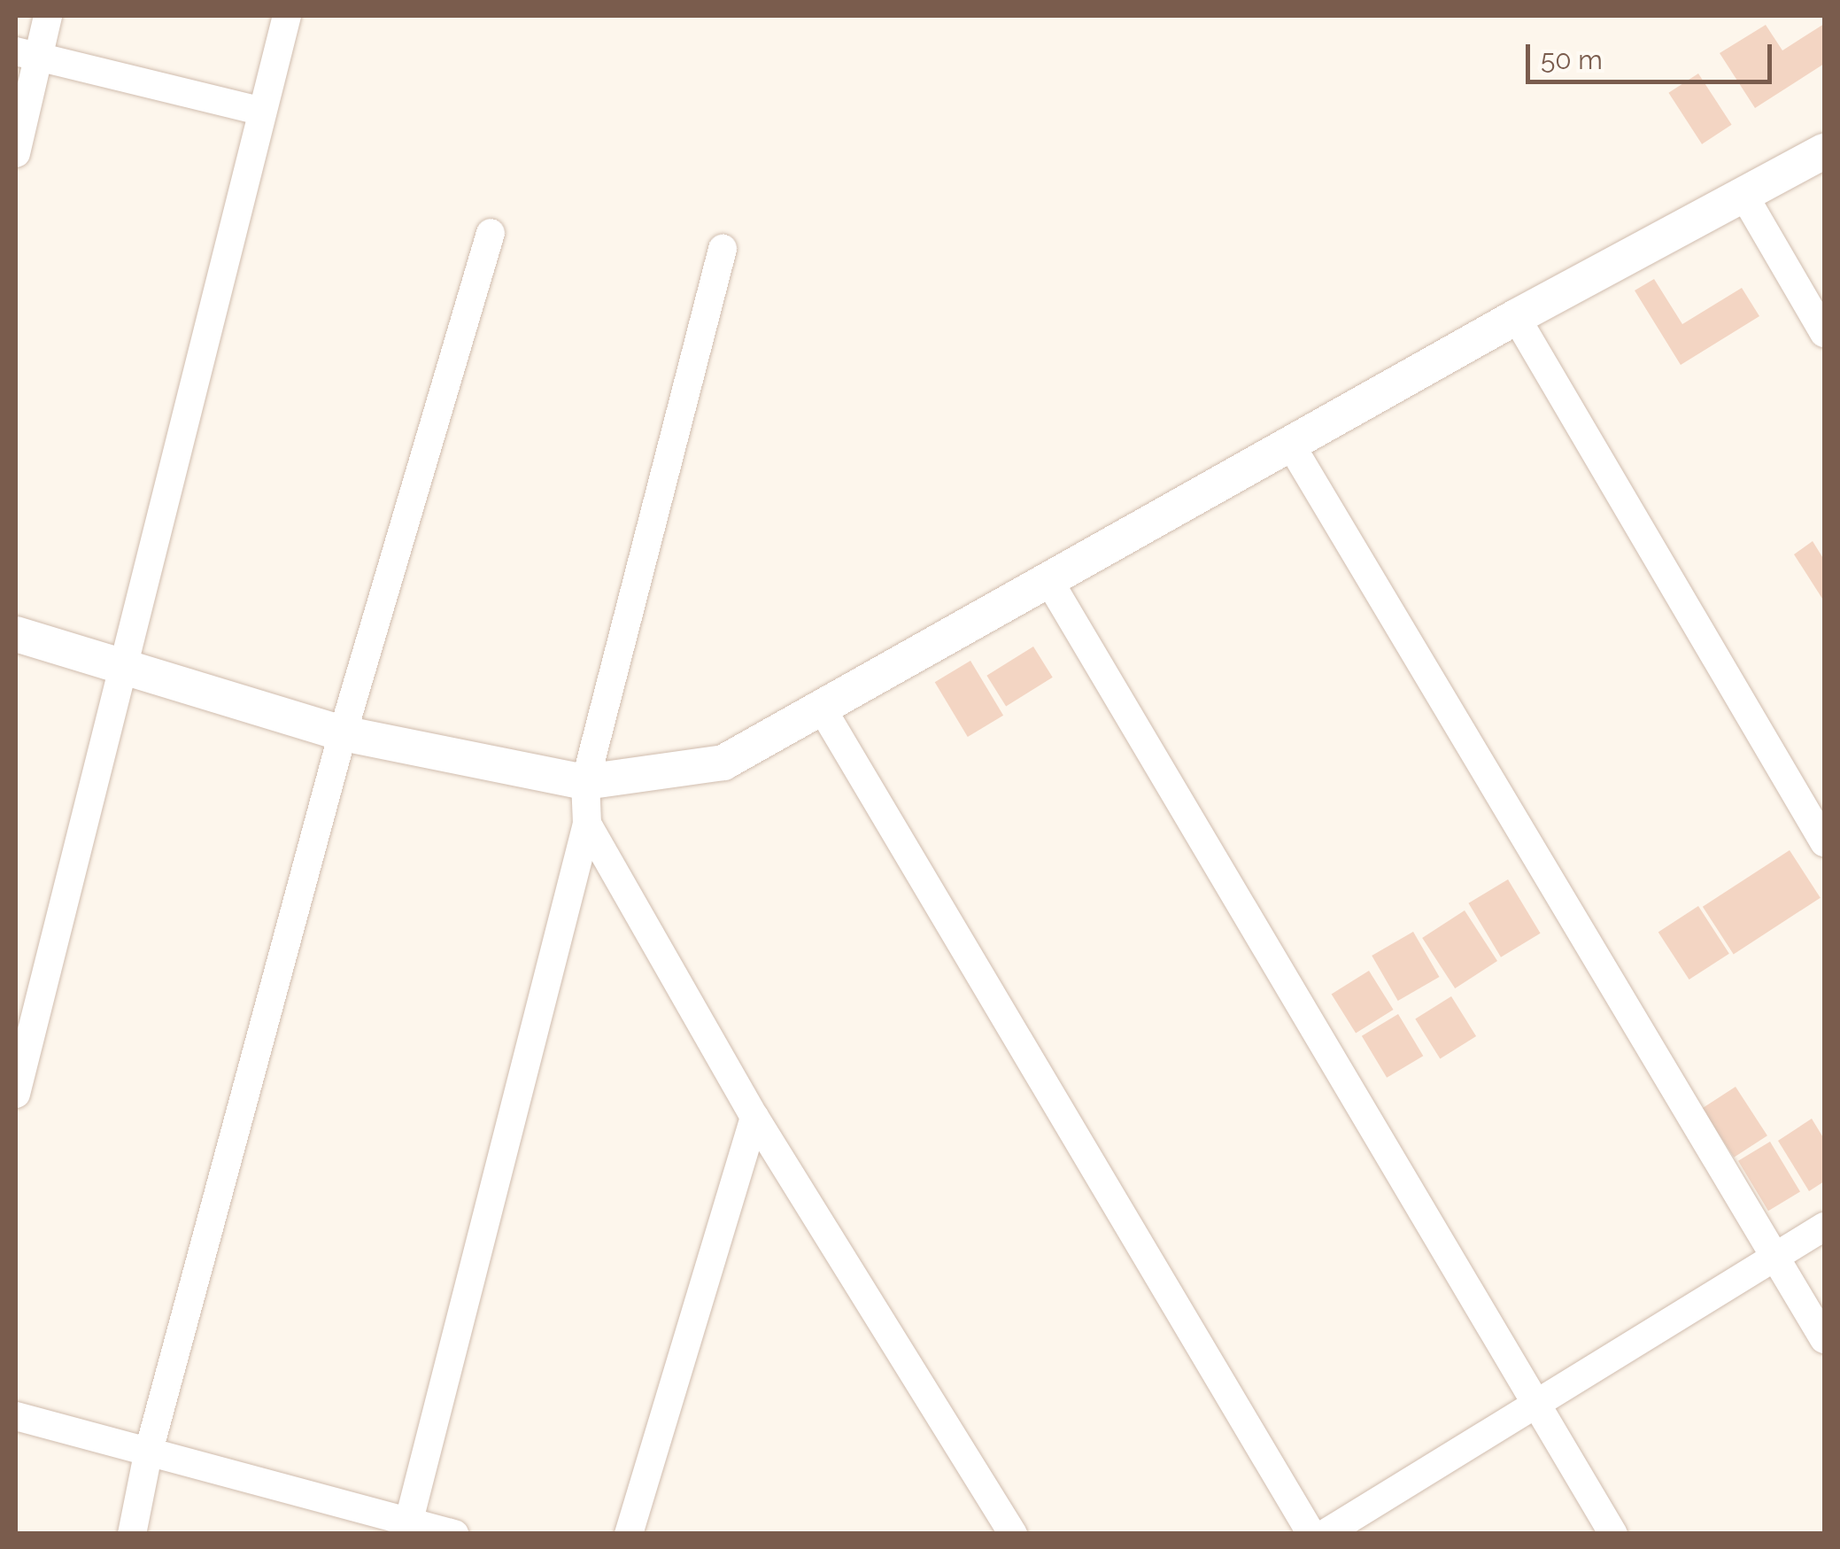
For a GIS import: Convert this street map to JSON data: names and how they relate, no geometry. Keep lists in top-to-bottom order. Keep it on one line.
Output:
{"scale_bar":"50 m"}
